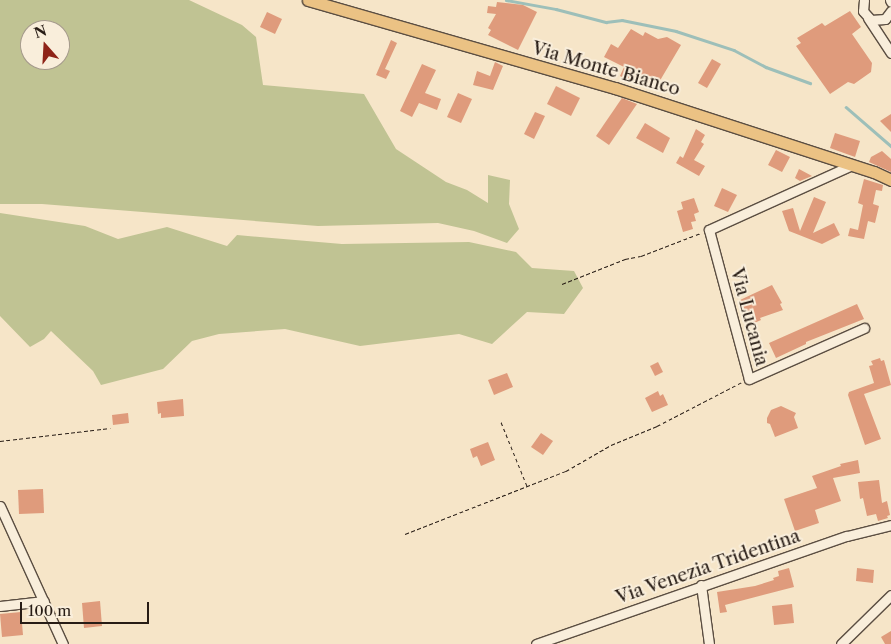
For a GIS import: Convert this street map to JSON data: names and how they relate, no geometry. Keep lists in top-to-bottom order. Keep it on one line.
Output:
{"streets":{"main road":["Via Monte Bianco"],"street":["Via Lucania","Via Venezia Tridentina"]},"scale_bar":"100 m","north":"top"}
